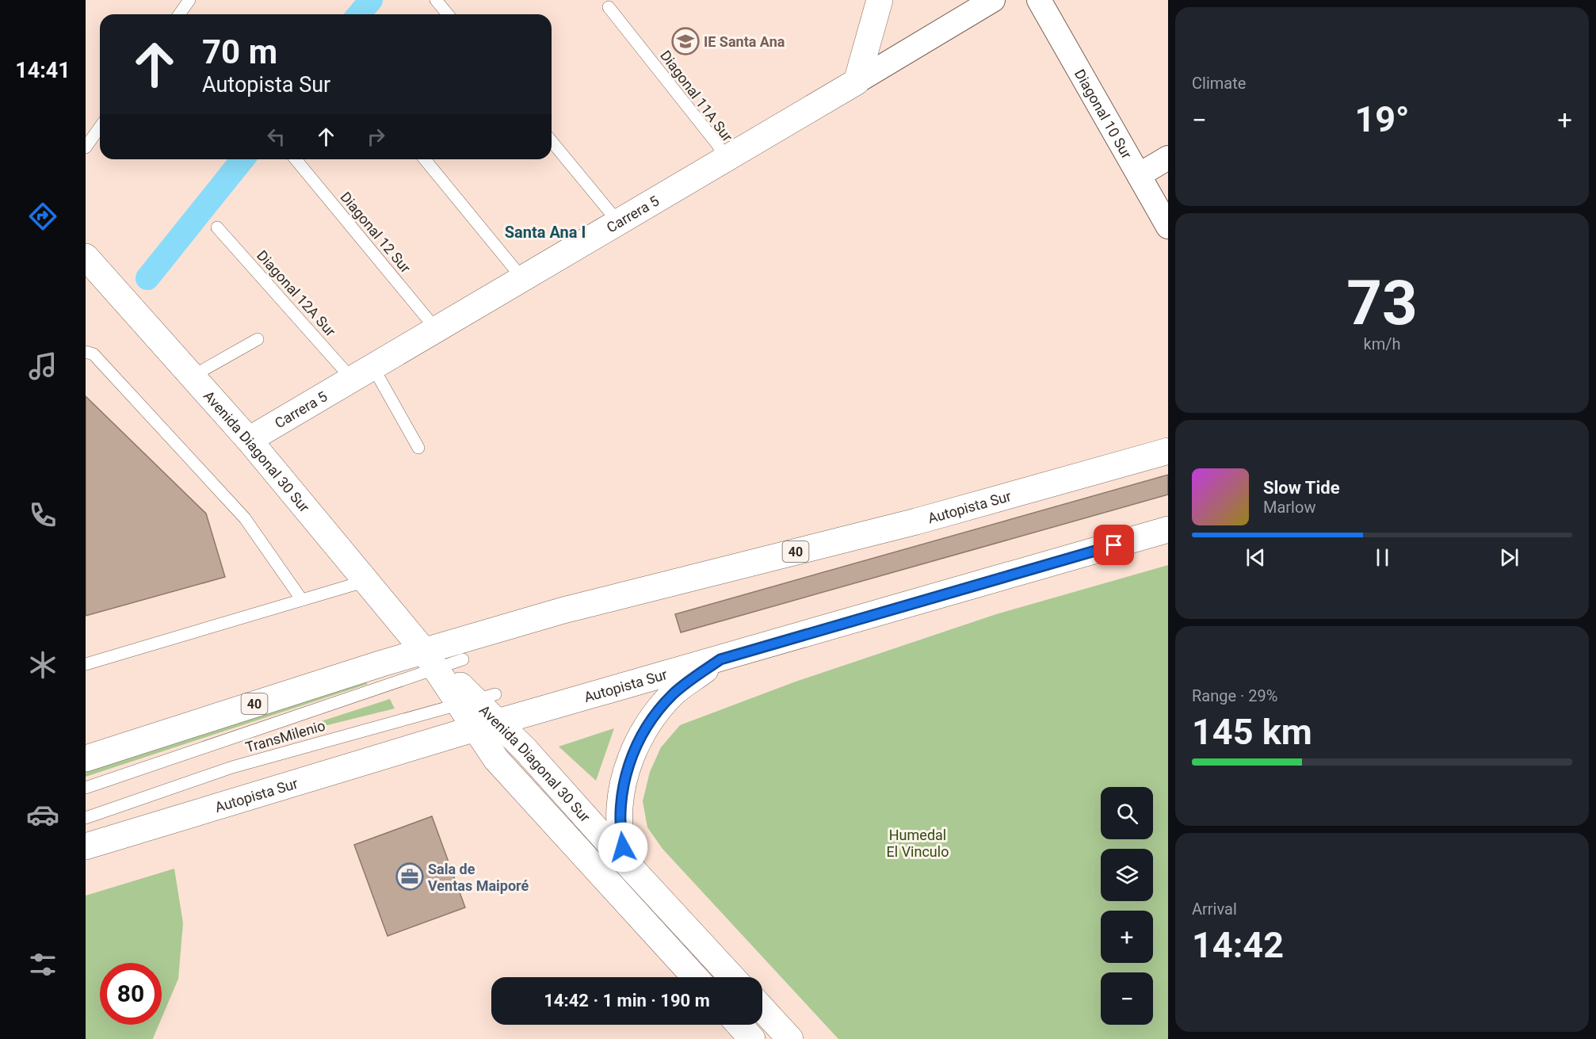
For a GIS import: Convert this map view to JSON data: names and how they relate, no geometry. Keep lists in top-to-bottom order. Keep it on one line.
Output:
{"streets":{"main road":["Carrera 5","Avenida Diagonal 30 Sur","Autopista Sur","40"],"street":["Diagonal 10 Sur"],"lane":["Diagonal 11A Sur","Diagonal 12 Sur","Diagonal 12A Sur","TransMilenio"]},"crossings":[["Diagonal 11A Sur","Carrera 5"],["Carrera 5","Diagonal 12 Sur"],["Carrera 5","Diagonal 12A Sur"],["Carrera 5","Avenida Diagonal 30 Sur"],["Avenida Diagonal 30 Sur","Autopista Sur"],["Avenida Diagonal 30 Sur","TransMilenio"],["Autopista Sur","TransMilenio"]],"districts":["Santa Ana I"],"parks":["Humedal El Vinculo"],"places":{"school or university":["IE Santa Ana"],"office":["Sala de Ventas Maiporé"]},"page":{"tabs":"14:41","tile":["Climate",["73","km/h"],["Range · 29%","145 km"],["Arrival","14:42"]],"turn":["70 m","Autopista Sur"],"heat":["−","19°","+"],"song":["Slow Tide","Marlow"],"map_buttons":["+","−"],"limit":"80","trip":"14:42 · 1 min · 190 m"}}
